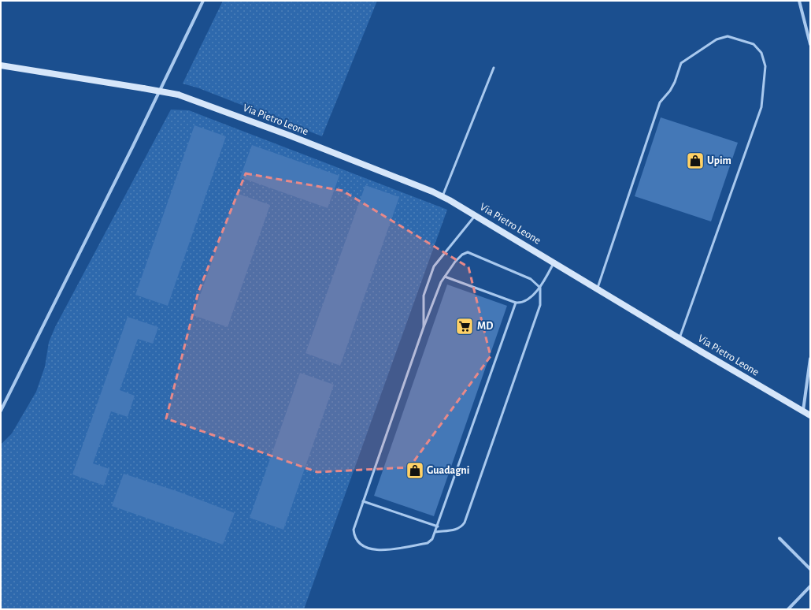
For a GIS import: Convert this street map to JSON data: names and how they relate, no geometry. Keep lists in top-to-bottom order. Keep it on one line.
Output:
{"streets":{"main road":["Via Pietro Leone"]},"places":{"shop":["Upim","Guadagni"],"supermarket":["MD"]}}
